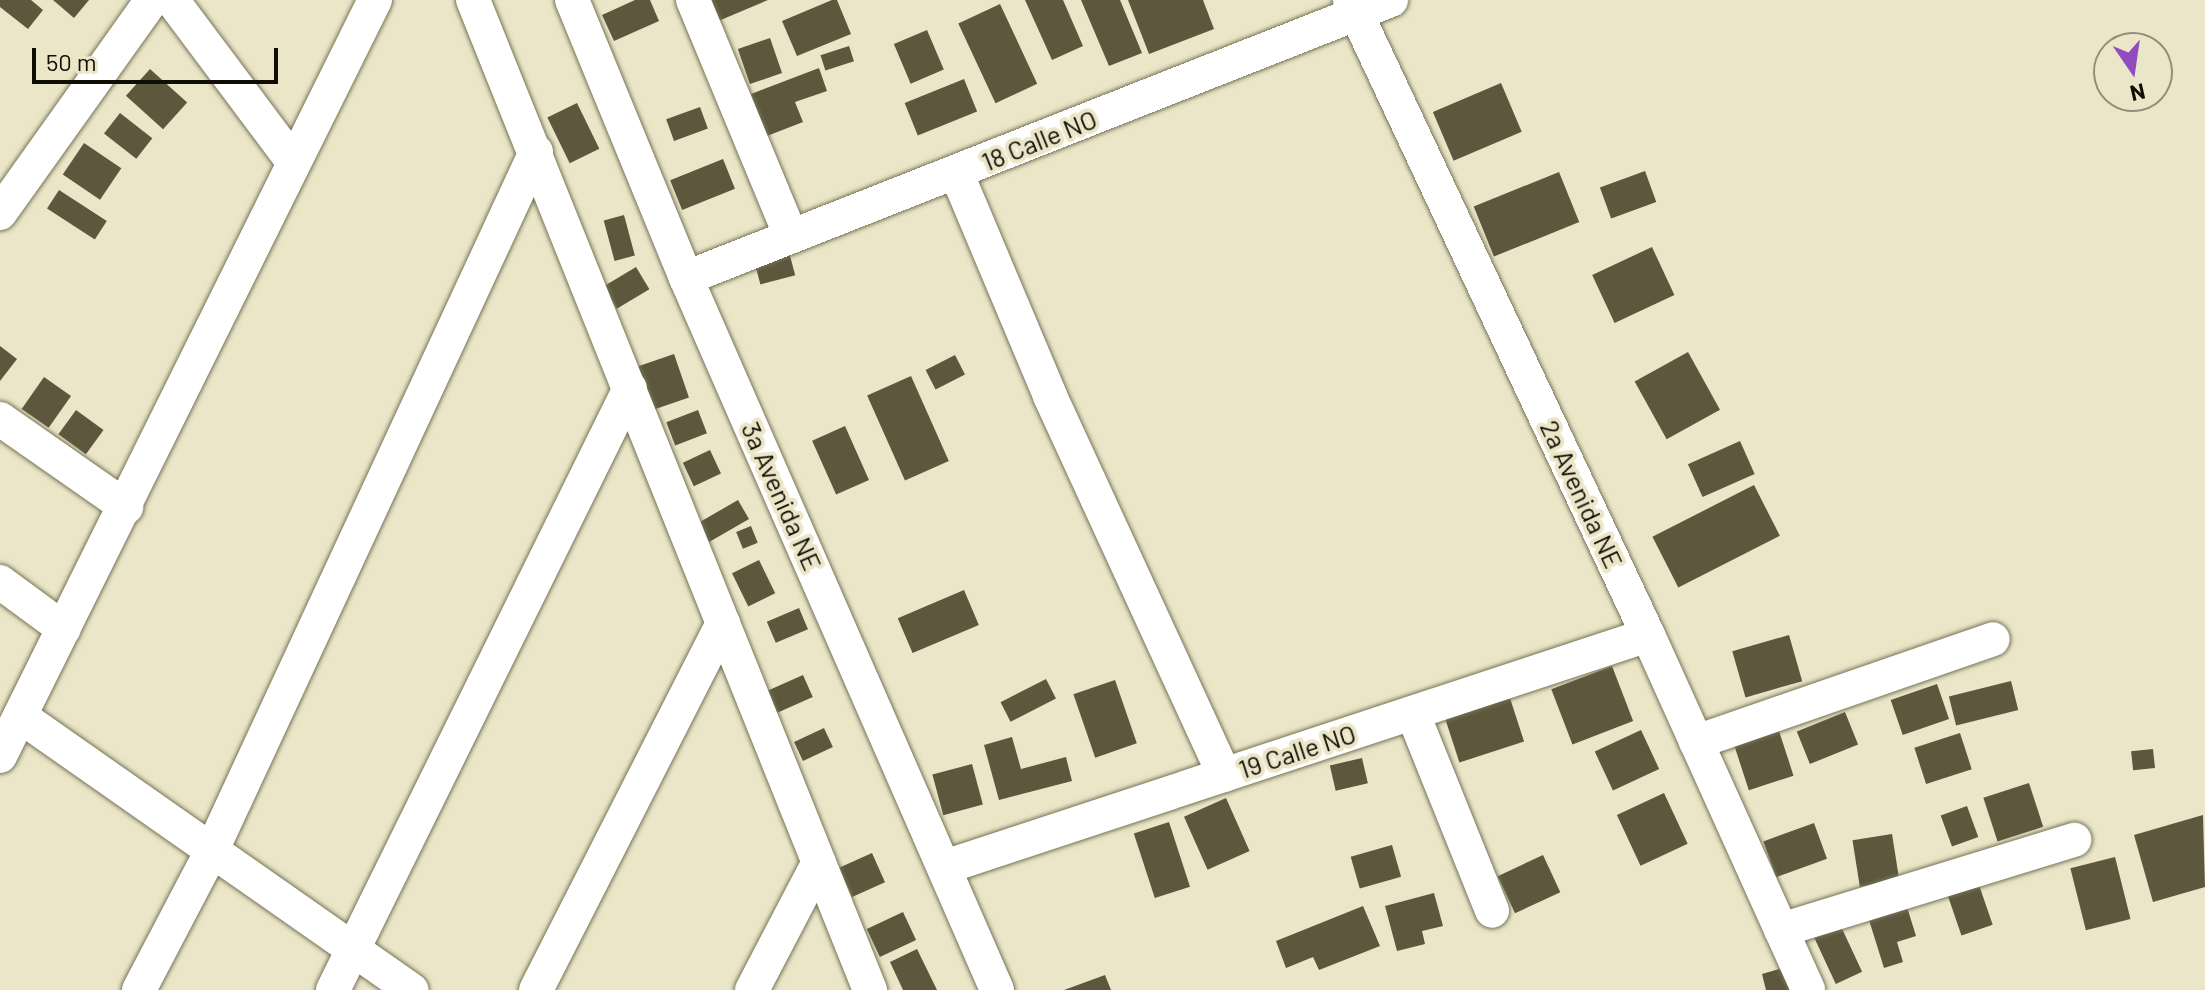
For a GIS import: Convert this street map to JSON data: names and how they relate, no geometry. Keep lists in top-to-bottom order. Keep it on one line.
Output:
{"streets":{"street":["18 Calle NO","2a Avenida NE","3a Avenida NE","19 Calle NO"]},"crossings":[["18 Calle NO","2a Avenida NE"],["18 Calle NO","3a Avenida NE"],["2a Avenida NE","19 Calle NO"],["3a Avenida NE","19 Calle NO"]],"scale_bar":"50 m","north":"bottom"}
